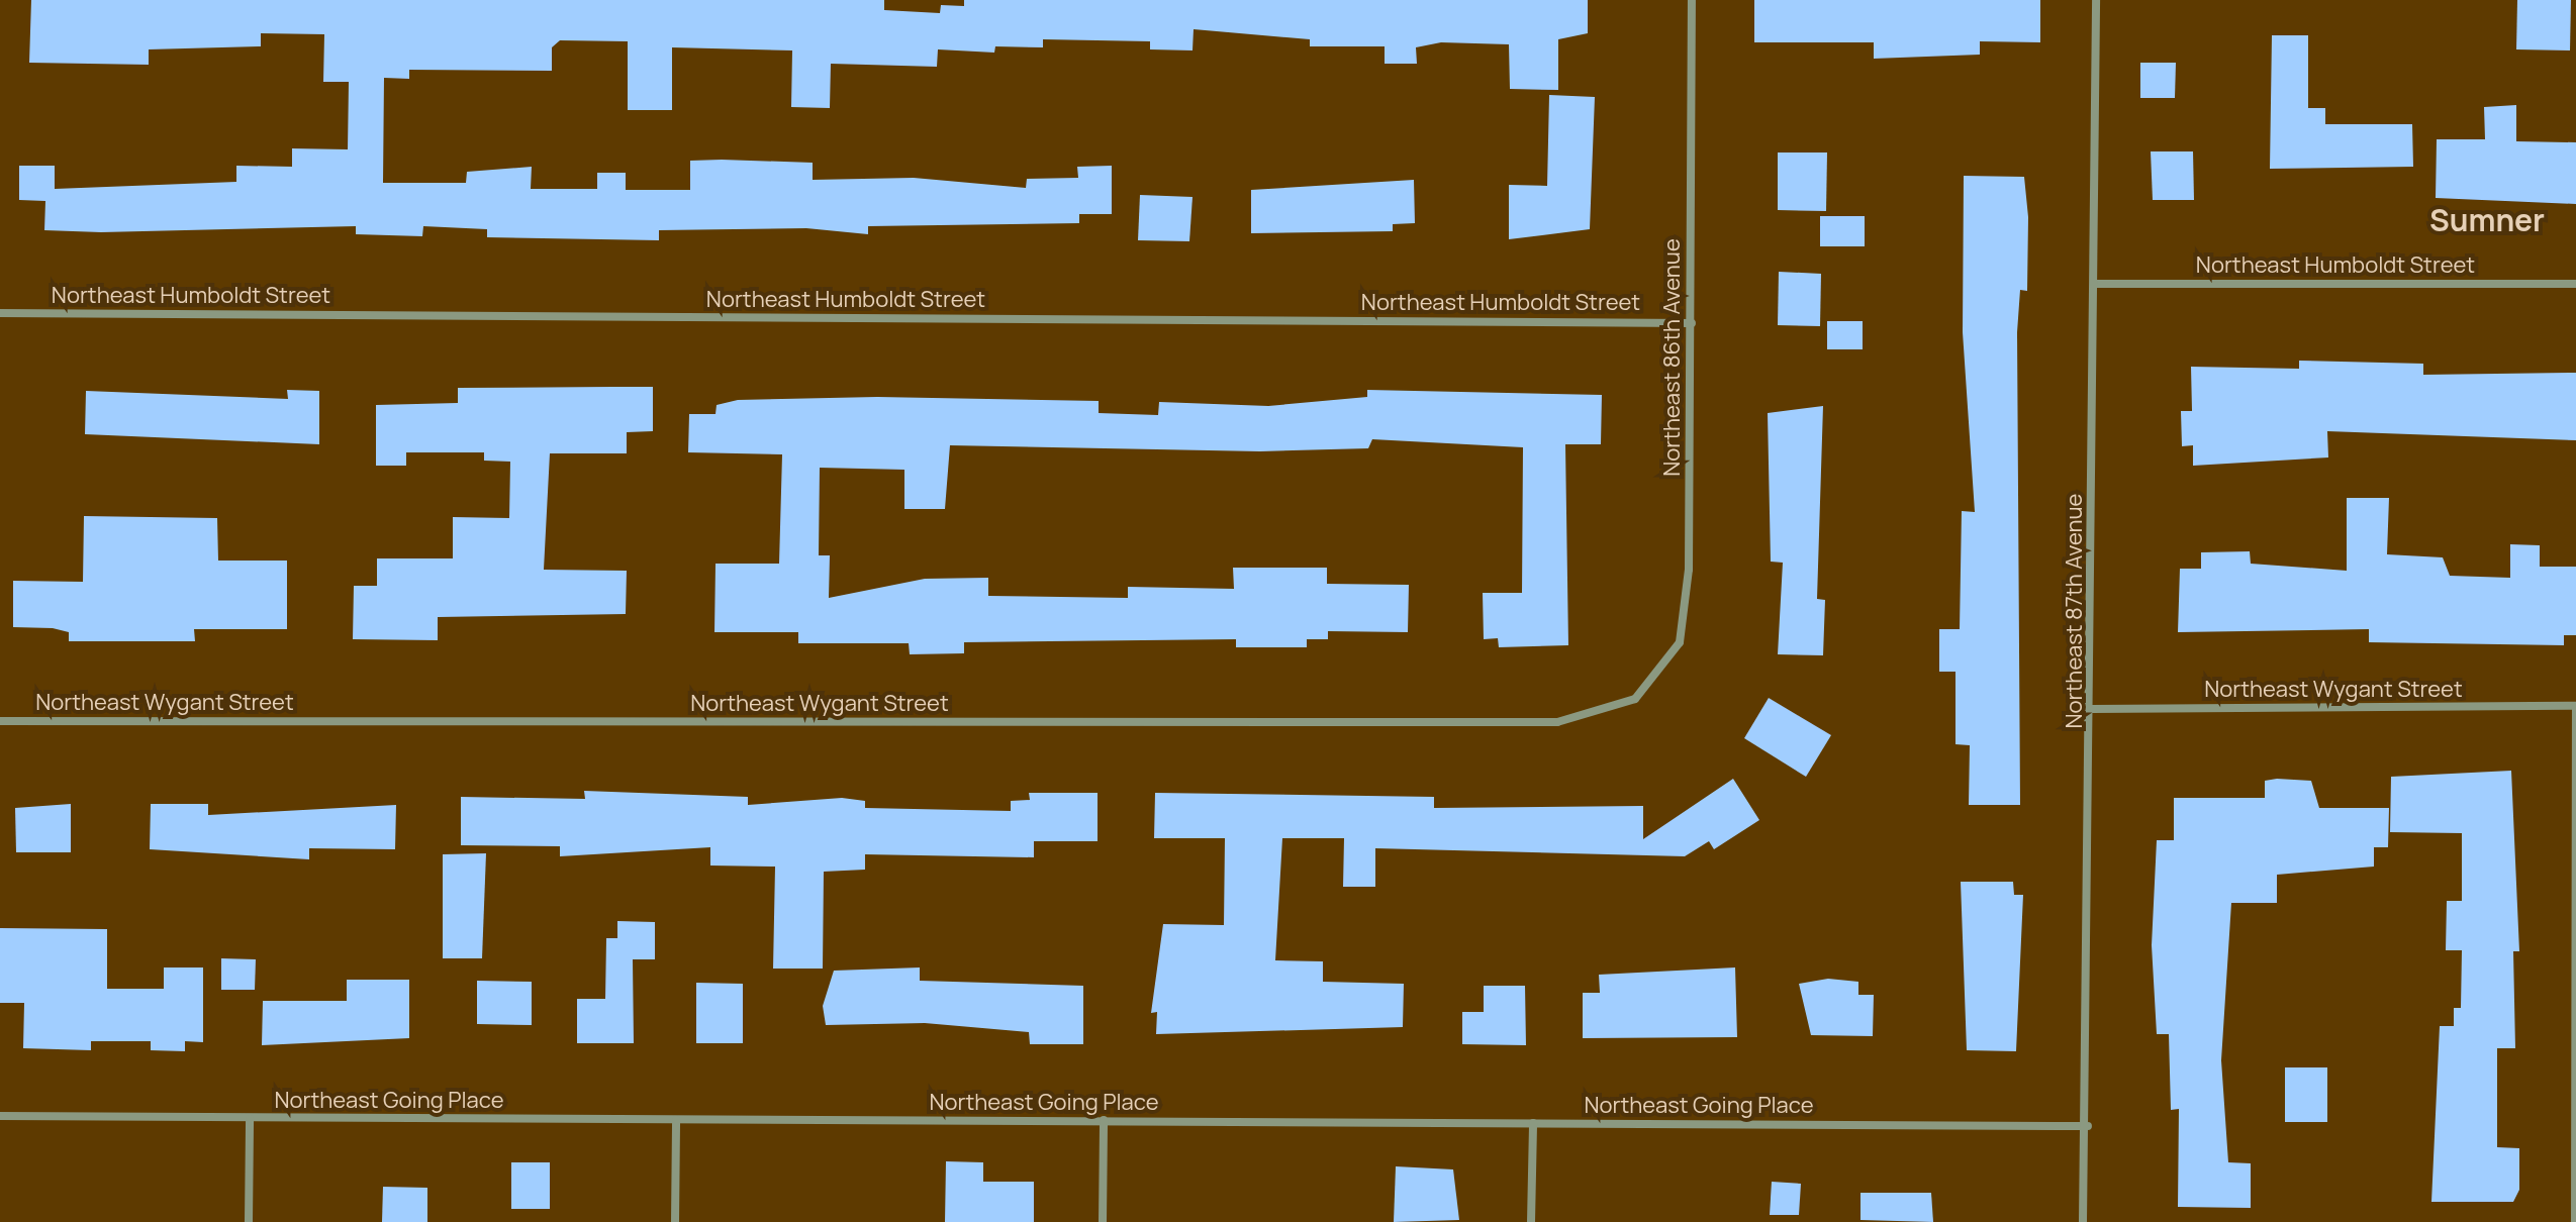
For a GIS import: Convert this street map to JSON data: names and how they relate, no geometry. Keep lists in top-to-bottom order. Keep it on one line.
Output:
{"streets":{"street":["Northeast Humboldt Street","Northeast 86th Avenue","Northeast 87th Avenue","Northeast Wygant Street","Northeast Going Place"]},"crossings":[["Northeast Humboldt Street","Northeast 86th Avenue"],["Northeast Humboldt Street","Northeast 87th Avenue"],["Northeast 86th Avenue","Northeast Wygant Street"],["Northeast 87th Avenue","Northeast Wygant Street"],["Northeast 87th Avenue","Northeast Going Place"]],"districts":["Sumner"]}
